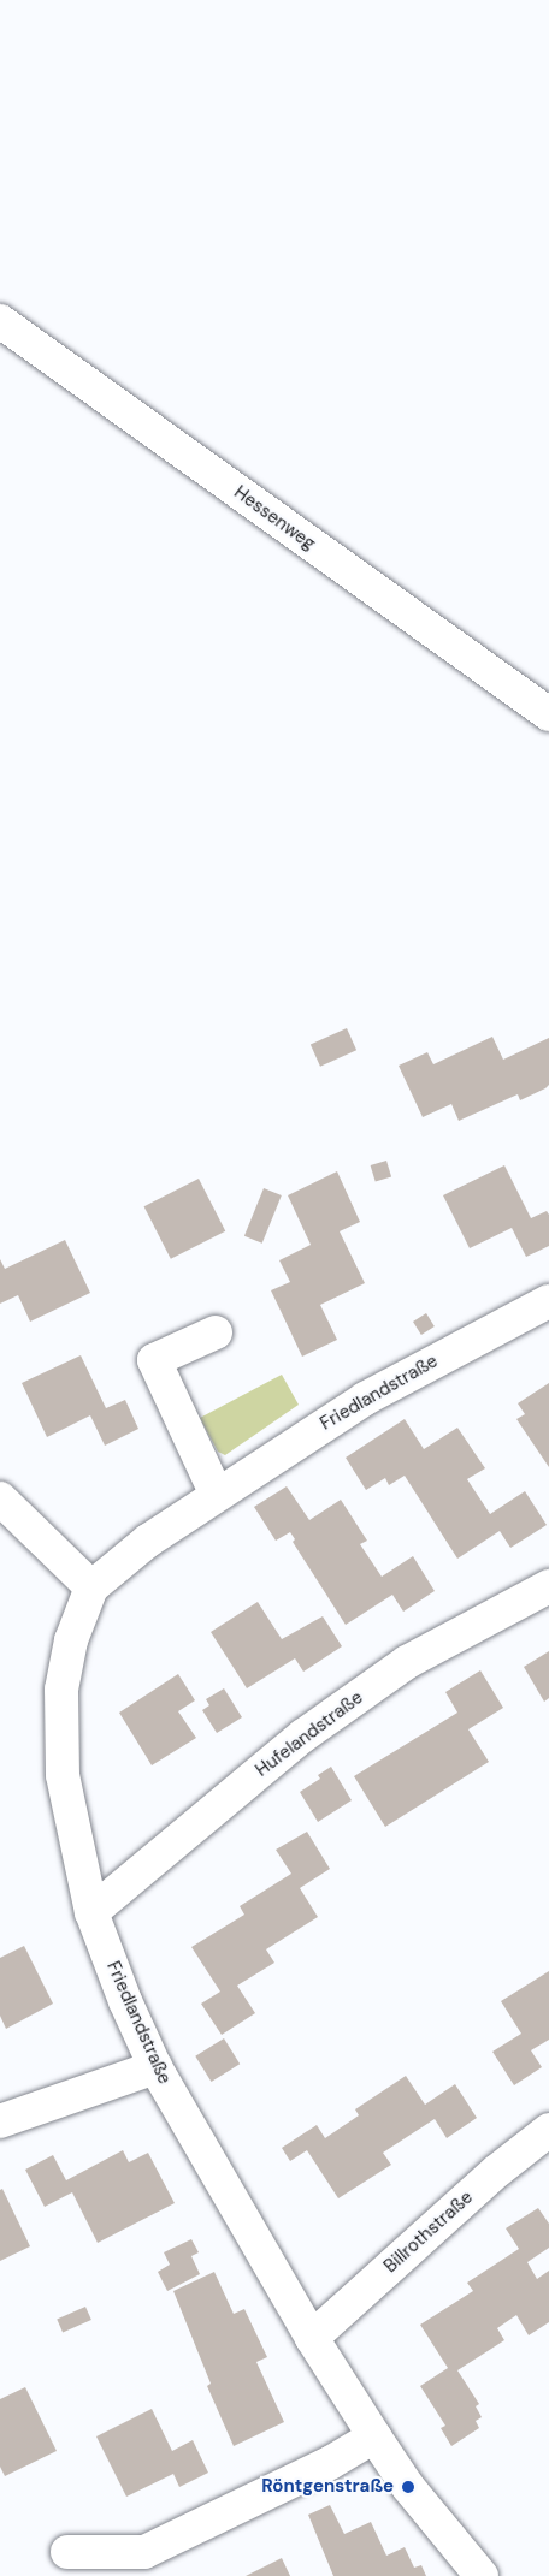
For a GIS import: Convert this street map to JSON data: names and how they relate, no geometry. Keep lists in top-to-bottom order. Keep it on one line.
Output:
{"streets":{"street":["Hessenweg","Friedlandstraße","Hufelandstraße","Billrothstraße"]},"crossings":[["Friedlandstraße","Hufelandstraße"],["Friedlandstraße","Billrothstraße"]],"places":["Röntgenstraße"]}
